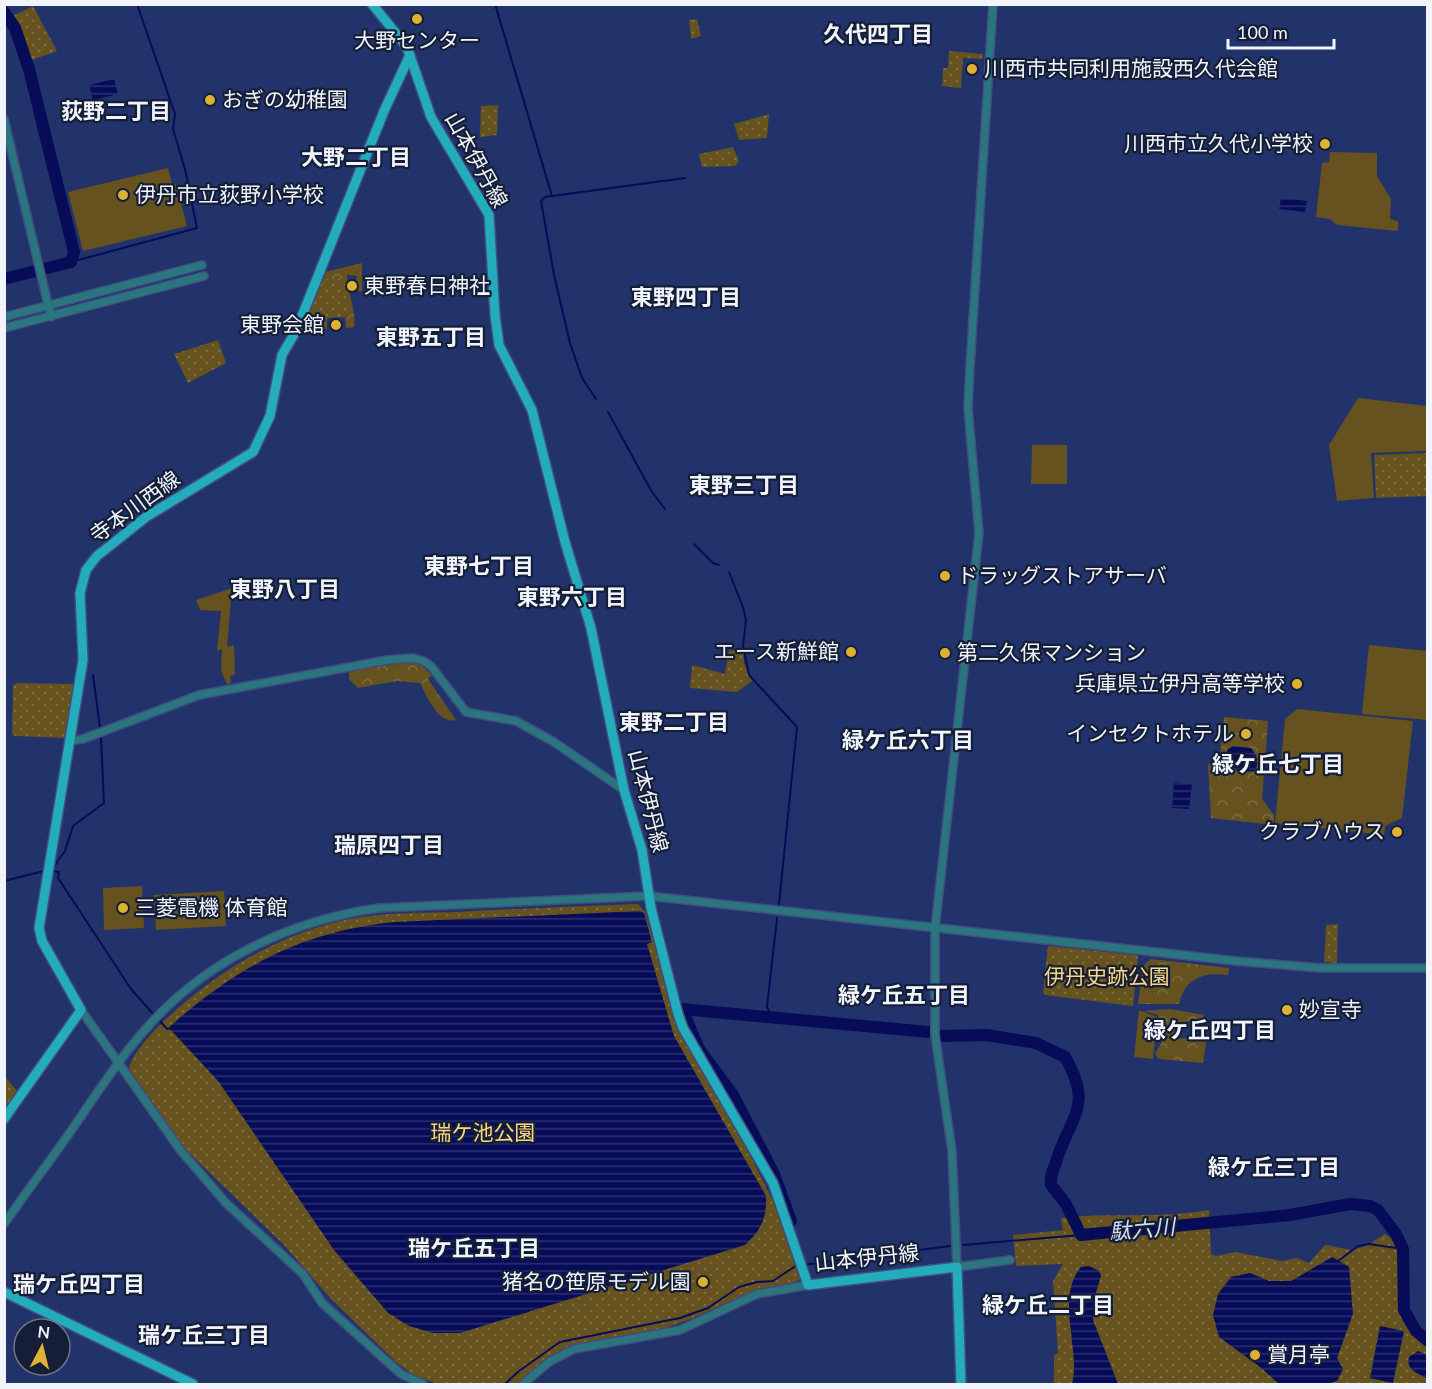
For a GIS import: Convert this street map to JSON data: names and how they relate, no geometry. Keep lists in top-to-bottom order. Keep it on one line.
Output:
{"streets":{"main road":["山本伊丹線","寺本川西線"]},"crossings":[["山本伊丹線","寺本川西線"]],"districts":["久代四丁目","荻野二丁目","大野二丁目","東野四丁目","東野五丁目","東野三丁目","東野七丁目","東野八丁目","東野六丁目","東野二丁目","緑ケ丘六丁目","緑ケ丘七丁目","瑞原四丁目","緑ケ丘五丁目","緑ケ丘四丁目","緑ケ丘三丁目","瑞ケ丘五丁目","瑞ケ丘四丁目","緑ケ丘二丁目","瑞ケ丘三丁目"],"water":["駄六川"],"parks":["伊丹史跡公園","瑞ケ池公園"],"places":["大野センター","川西市共同利用施設西久代会館","おぎの幼稚園","川西市立久代小学校","伊丹市立荻野小学校","東野春日神社","東野会館","ドラッグストアサーバ","エース新鮮館","第二久保マンション","兵庫県立伊丹高等学校","インセクトホテル","クラブハウス","三菱電機 体育館","妙宣寺","猪名の笹原モデル園","賞月亭"],"scale_bar":"100 m","north":"top"}
